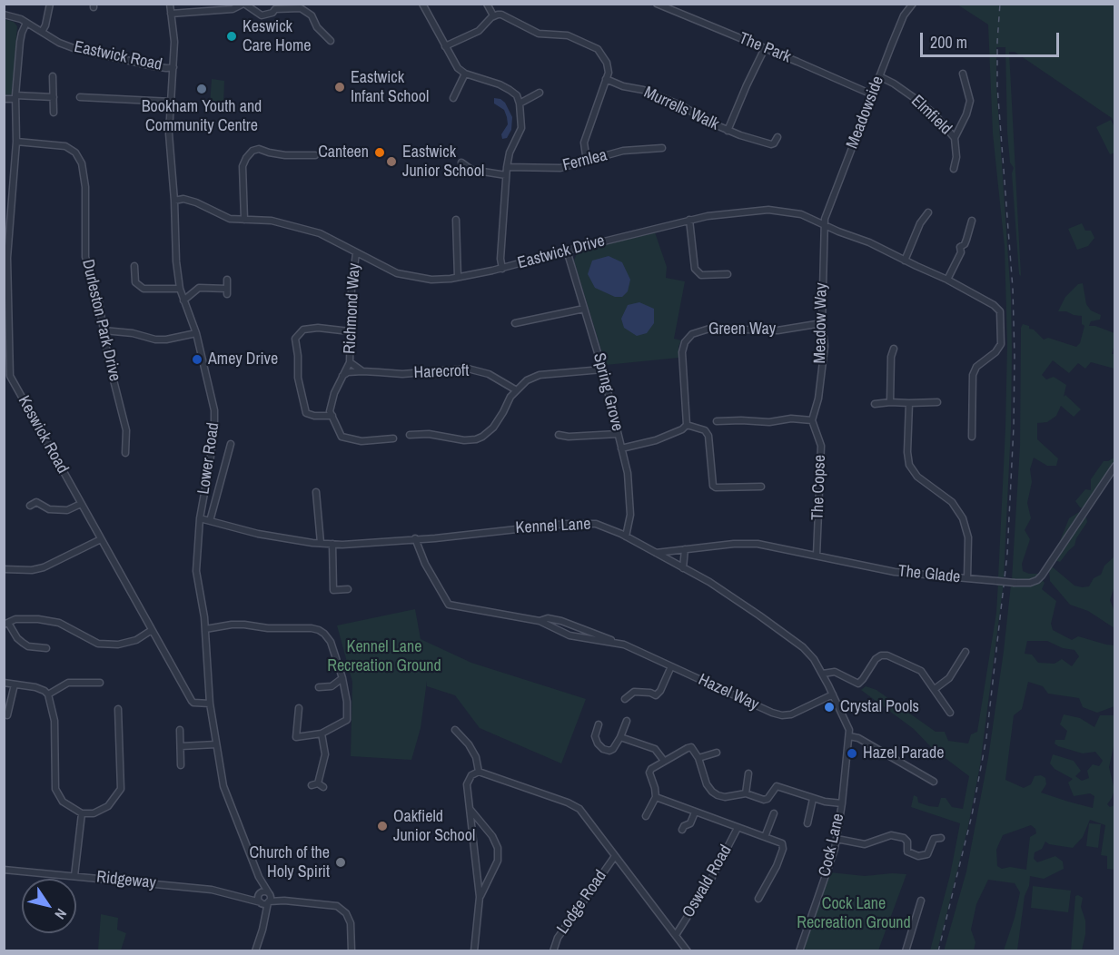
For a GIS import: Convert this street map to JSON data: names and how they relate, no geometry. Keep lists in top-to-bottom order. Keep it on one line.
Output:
{"streets":{"street":["The Park","Eastwick Road","Murrells Walk","Meadowside","Elmfield","Fernlea","Eastwick Drive","Richmond Way","Durleston Park Drive","Meadow Way","Green Way","Harecroft","Spring Grove","Keswick Road","Lower Road","The Copse","Kennel Lane","The Glade","Hazel Way","Cock Lane","Ridgeway","Oswald Road","Lodge Road"]},"crossings":[["The Park","Meadowside"],["Eastwick Road","Keswick Road"],["Eastwick Road","Lower Road"],["Meadowside","Elmfield"],["Meadowside","Eastwick Drive"],["Meadowside","Meadow Way"],["Eastwick Drive","Richmond Way"],["Eastwick Drive","Meadow Way"],["Eastwick Drive","Spring Grove"],["Eastwick Drive","Lower Road"],["Richmond Way","Harecroft"],["Durleston Park Drive","Keswick Road"],["Meadow Way","Green Way"],["Meadow Way","The Copse"],["Spring Grove","Kennel Lane"],["Keswick Road","Lower Road"],["Lower Road","Kennel Lane"],["Lower Road","Ridgeway"],["The Copse","The Glade"],["Kennel Lane","The Glade"],["Kennel Lane","Hazel Way"],["Kennel Lane","Cock Lane"]],"parks":["Kennel Lane Recreation Ground","Cock Lane Recreation Ground"],"places":["Keswick Care Home","Eastwick Infant School","Bookham Youth and Community Centre","Canteen","Eastwick Junior School","Amey Drive","Crystal Pools","Hazel Parade","Oakfield Junior School","Church of the Holy Spirit"],"scale_bar":"200 m","north":"bottom right"}
